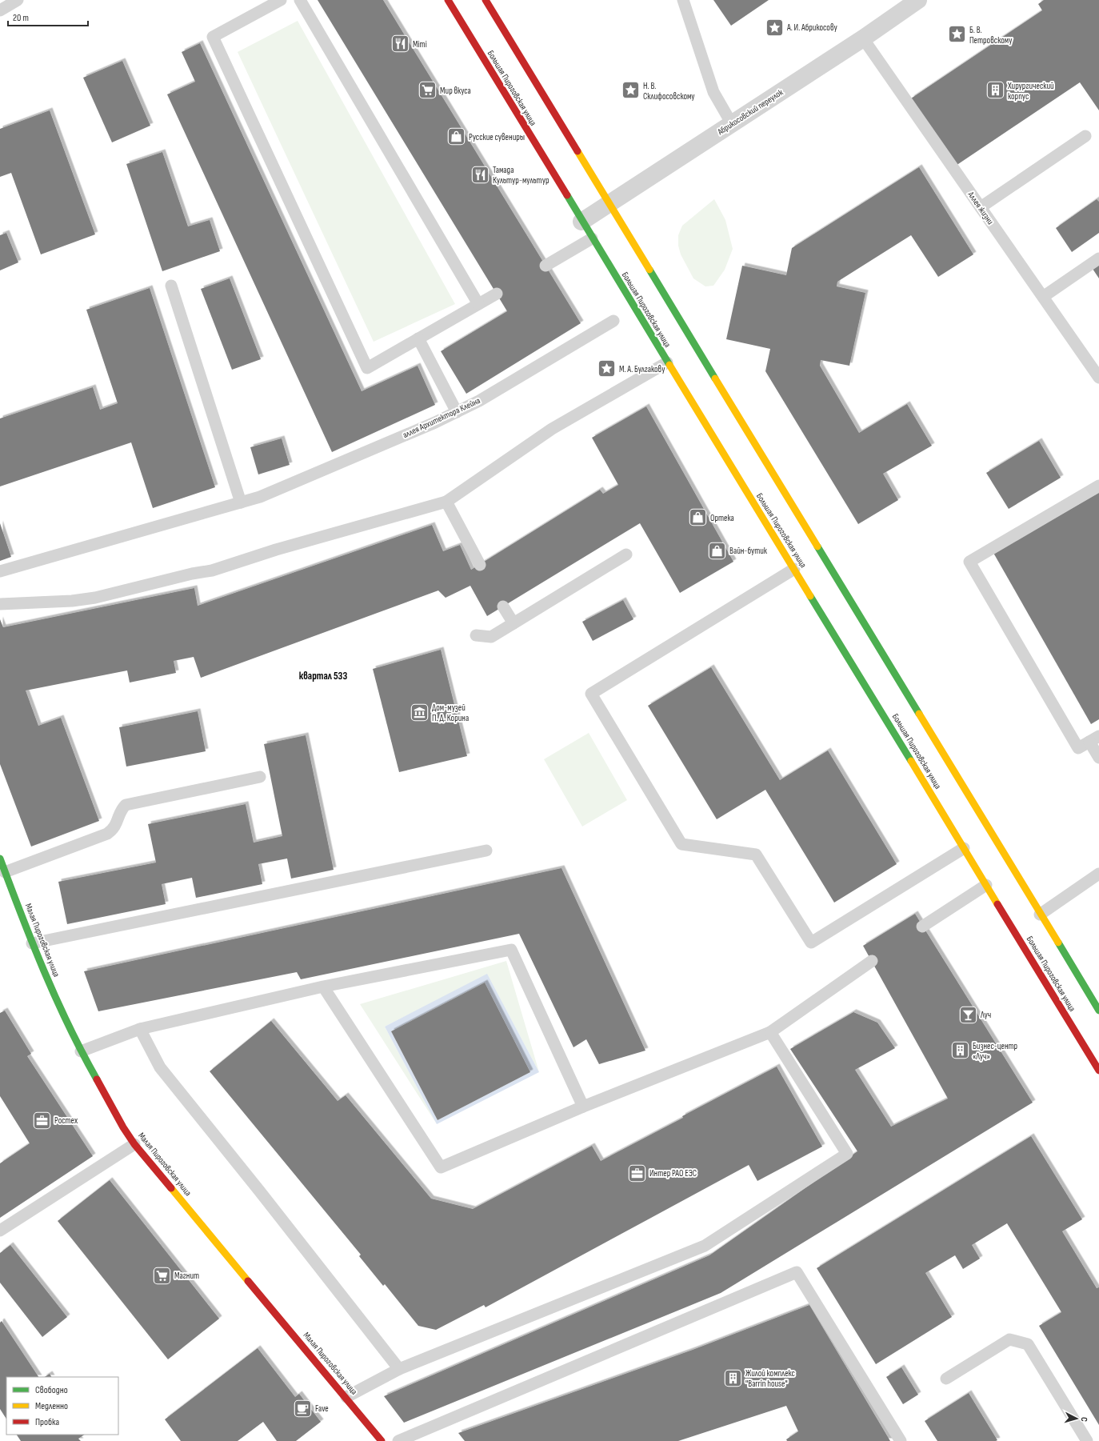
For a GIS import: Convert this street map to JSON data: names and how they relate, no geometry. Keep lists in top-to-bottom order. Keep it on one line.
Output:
{"streets":{"main road":["Большая Пироговская улица","Малая Пироговская улица"],"street":["Абрикосовский переулок"],"lane":["Аллея жизни","аллея Архитектора Клейна"]},"crossings":[["Большая Пироговская улица","Абрикосовский переулок"],["Абрикосовский переулок","Аллея жизни"]],"districts":["квартал 533"],"places":{"place":["А. И. Абрикосову","Б. В. Петровскому","Н. В. Склифосовскому","М. А. Булгакову"],"restaurant":["Mimi","Тамада Культур-мультур"],"supermarket":["Мир вкуса","Магнит"],"building":["Хирургический корпус","Бизнес-центр «Луч»","Жилой комплекс \"Barrin house\""],"shop":["Русские сувениры","Ортека","Вайн-бутик"],"museum":["Дом-музей П. Д. Корина"],"bar":["Луч"],"office":["Ростех","Интер РАО ЕЭС"],"cafe":["Fave"]},"legend":["Свободно","Медленно","Пробка"],"scale_bar":"20 m","north":"right"}
